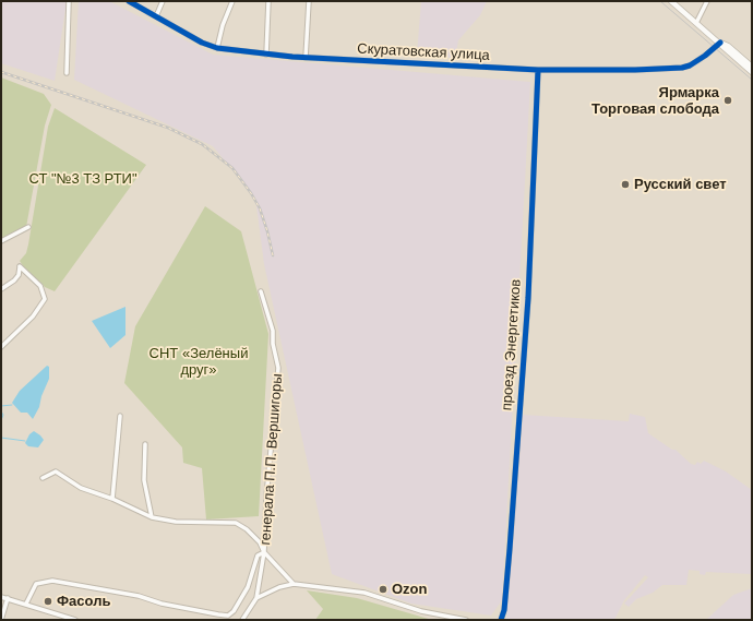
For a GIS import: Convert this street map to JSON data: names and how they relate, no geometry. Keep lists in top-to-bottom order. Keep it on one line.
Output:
{"streets":{"street":["Скуратовская улица","проезд Энергетиков","генерала П.П. Вершигоры"]},"crossings":[["Скуратовская улица","проезд Энергетиков"]],"parks":["СТ \"№3 ТЗ РТИ\"","СНТ «Зелёный друг»"],"places":["Ярмарка Торговая слобода","Русский свет","Ozon","Фасоль"]}
